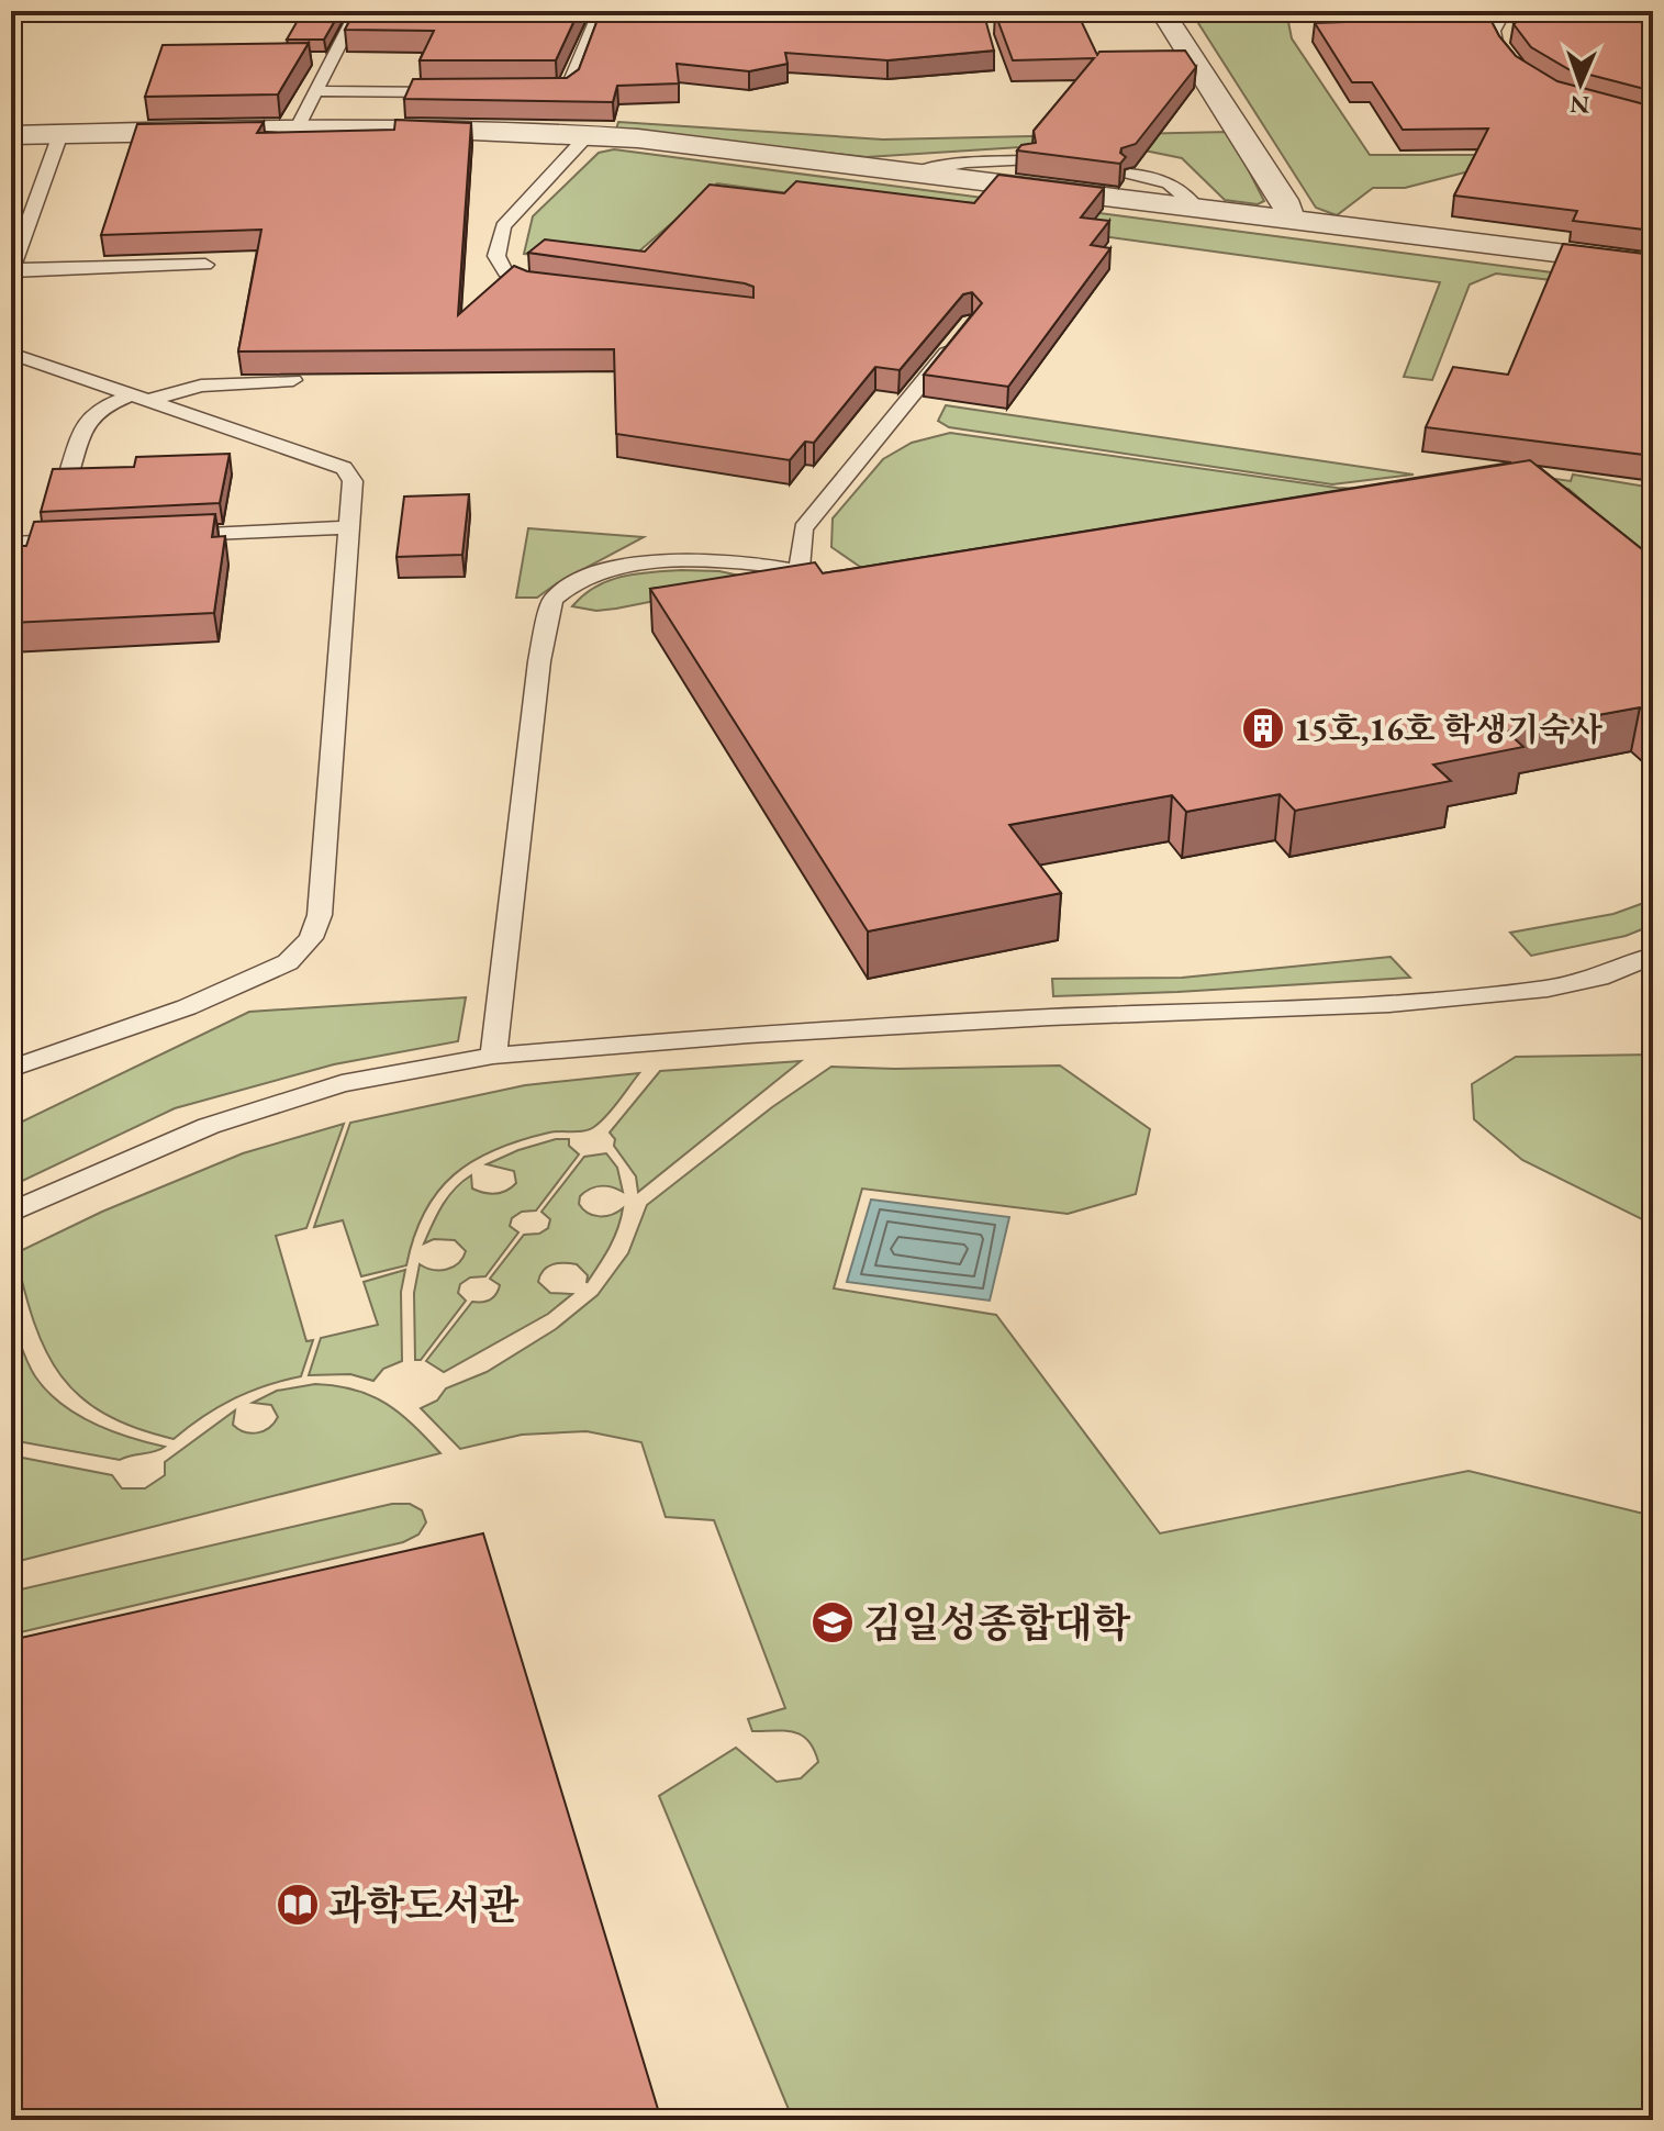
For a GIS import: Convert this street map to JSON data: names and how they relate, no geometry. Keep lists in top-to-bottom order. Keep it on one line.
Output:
{"places":{"building":["15호,16호 학생기숙사"],"school or university":["김일성종합대학"],"library":["과학도서관"]},"north":"bottom"}
